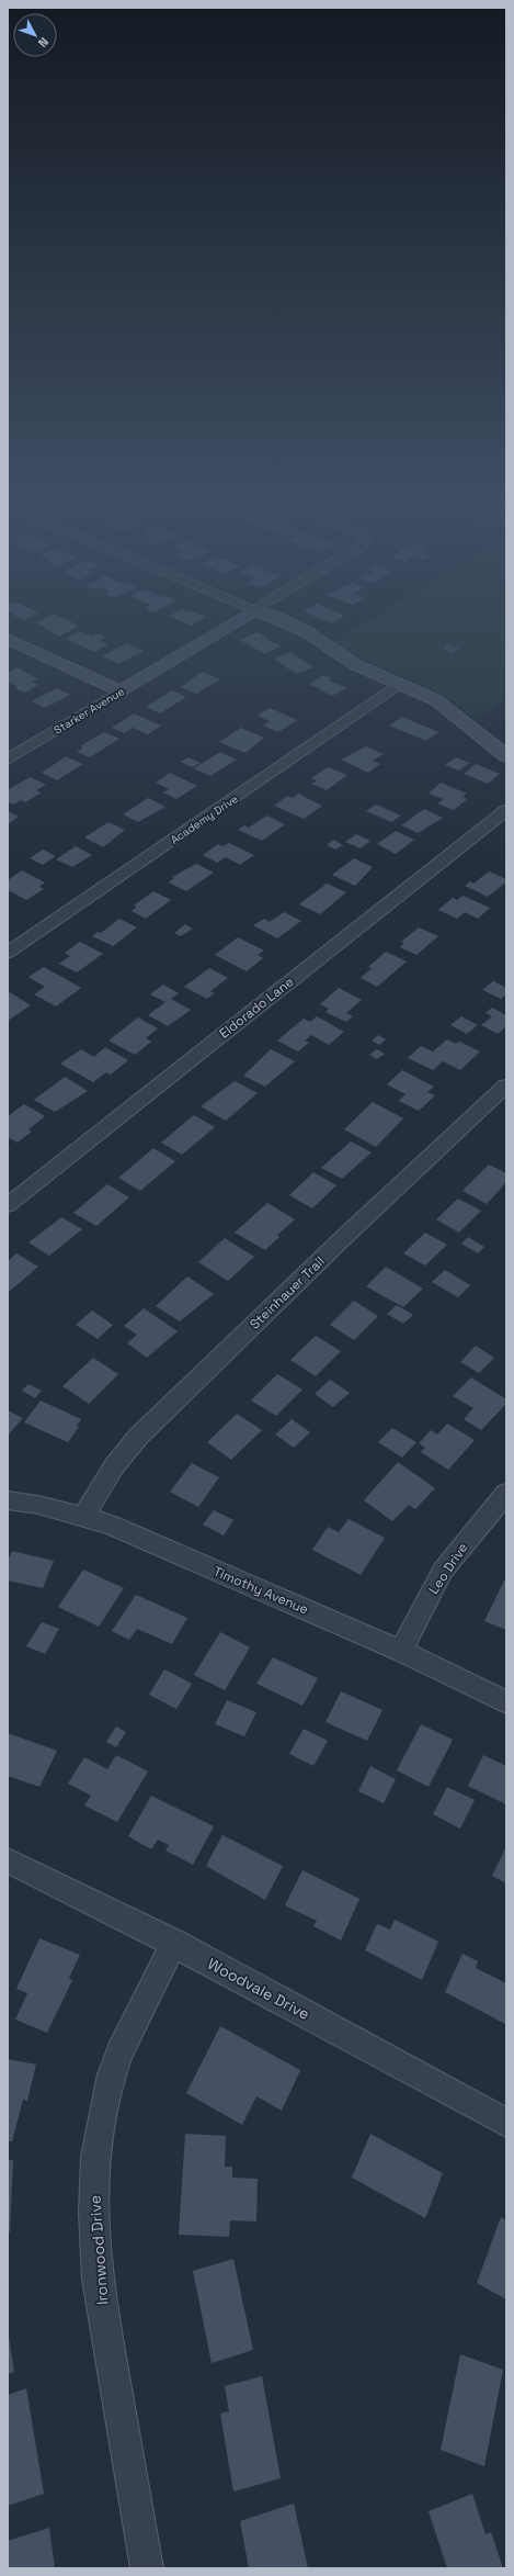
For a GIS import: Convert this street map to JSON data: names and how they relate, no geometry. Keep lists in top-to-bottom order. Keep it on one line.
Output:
{"streets":{"street":["Starker Avenue","Academy Drive","Eldorado Lane","Steinhauer Trail","Leo Drive","Timothy Avenue","Woodvale Drive","Ironwood Drive"]},"crossings":[["Steinhauer Trail","Timothy Avenue"],["Leo Drive","Timothy Avenue"],["Woodvale Drive","Ironwood Drive"]],"north":"bottom right"}
